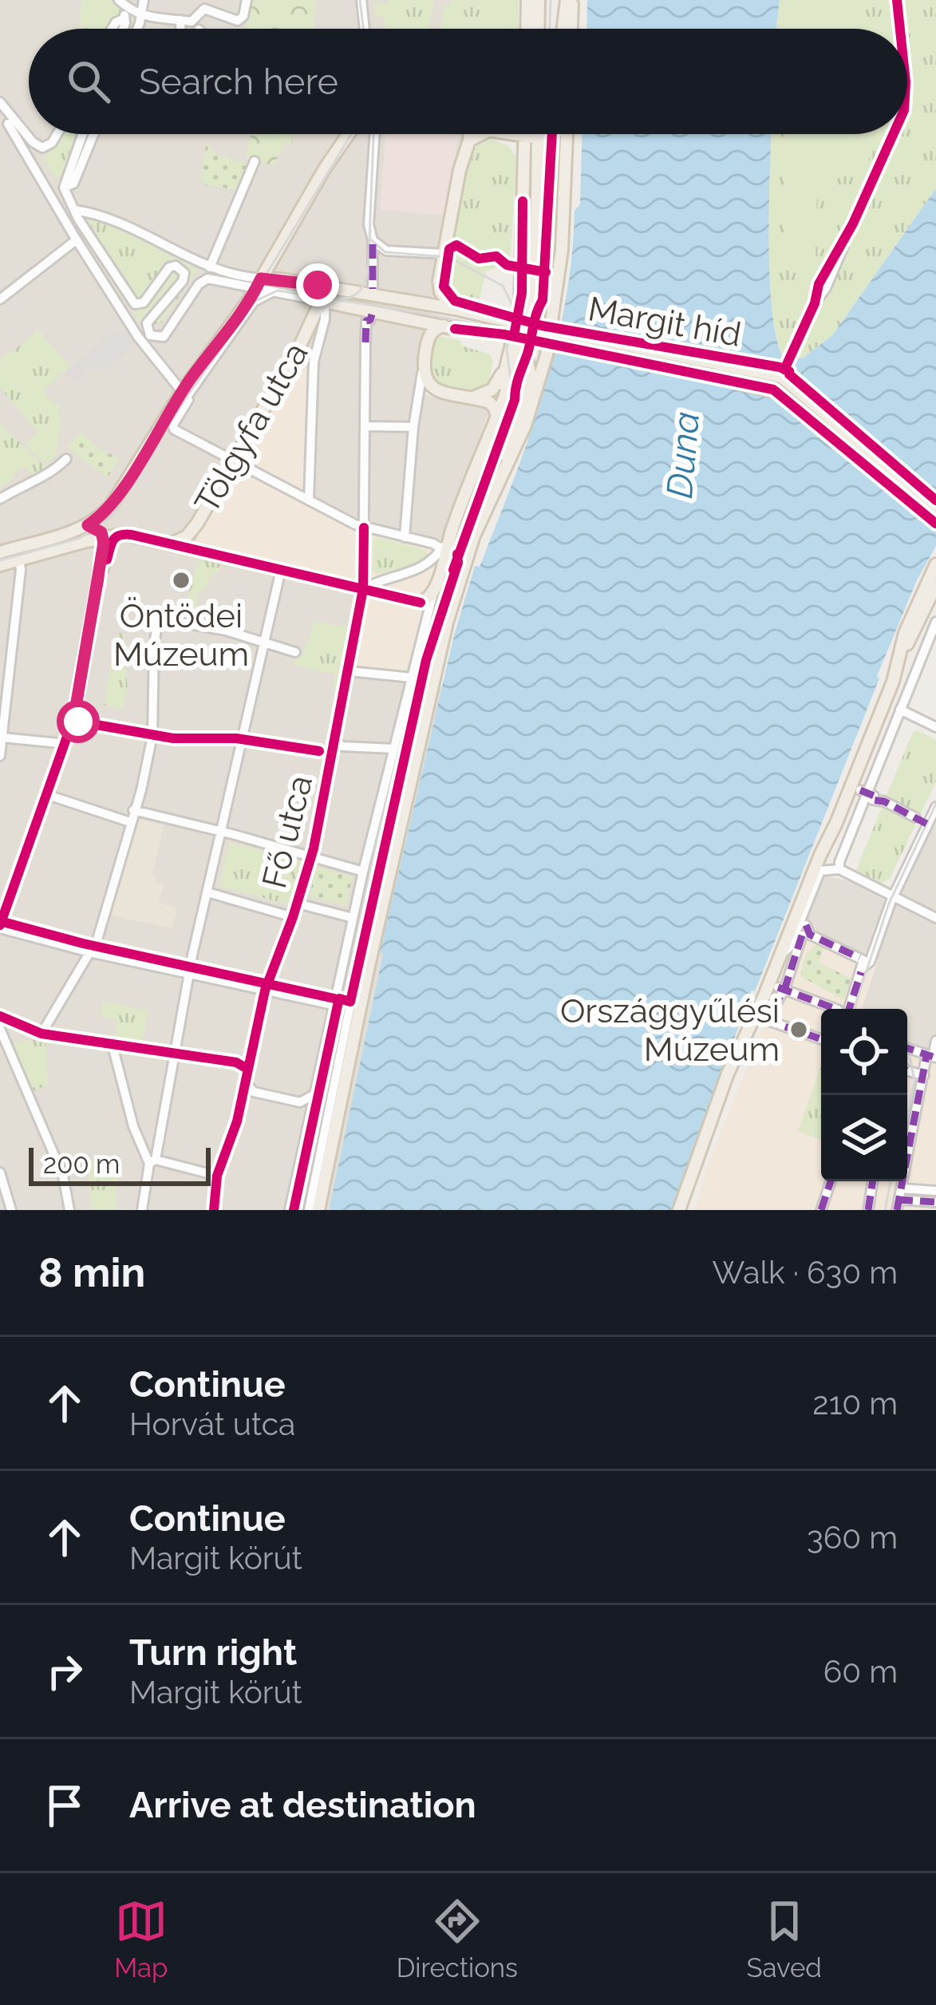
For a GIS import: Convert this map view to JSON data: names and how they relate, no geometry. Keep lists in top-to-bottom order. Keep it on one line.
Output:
{"streets":{"main road":["Margit híd","Tölgyfa utca"],"street":["Fő utca"]},"crossings":[["Margit híd","Tölgyfa utca"]],"water":["Duna"],"places":["Öntödei Múzeum","Országgyűlési Múzeum"],"scale_bar":"200 m","page":{"search":"Search here","scale":"200 m","heading":["8 min","Walk · 630 m"],"list":[["Continue","Horvát utca","210 m"],["Continue","Margit körút","360 m"],["Turn right","Margit körút","60 m"],"Arrive at destination"],"nav":["Map","Directions","Saved"]}}
